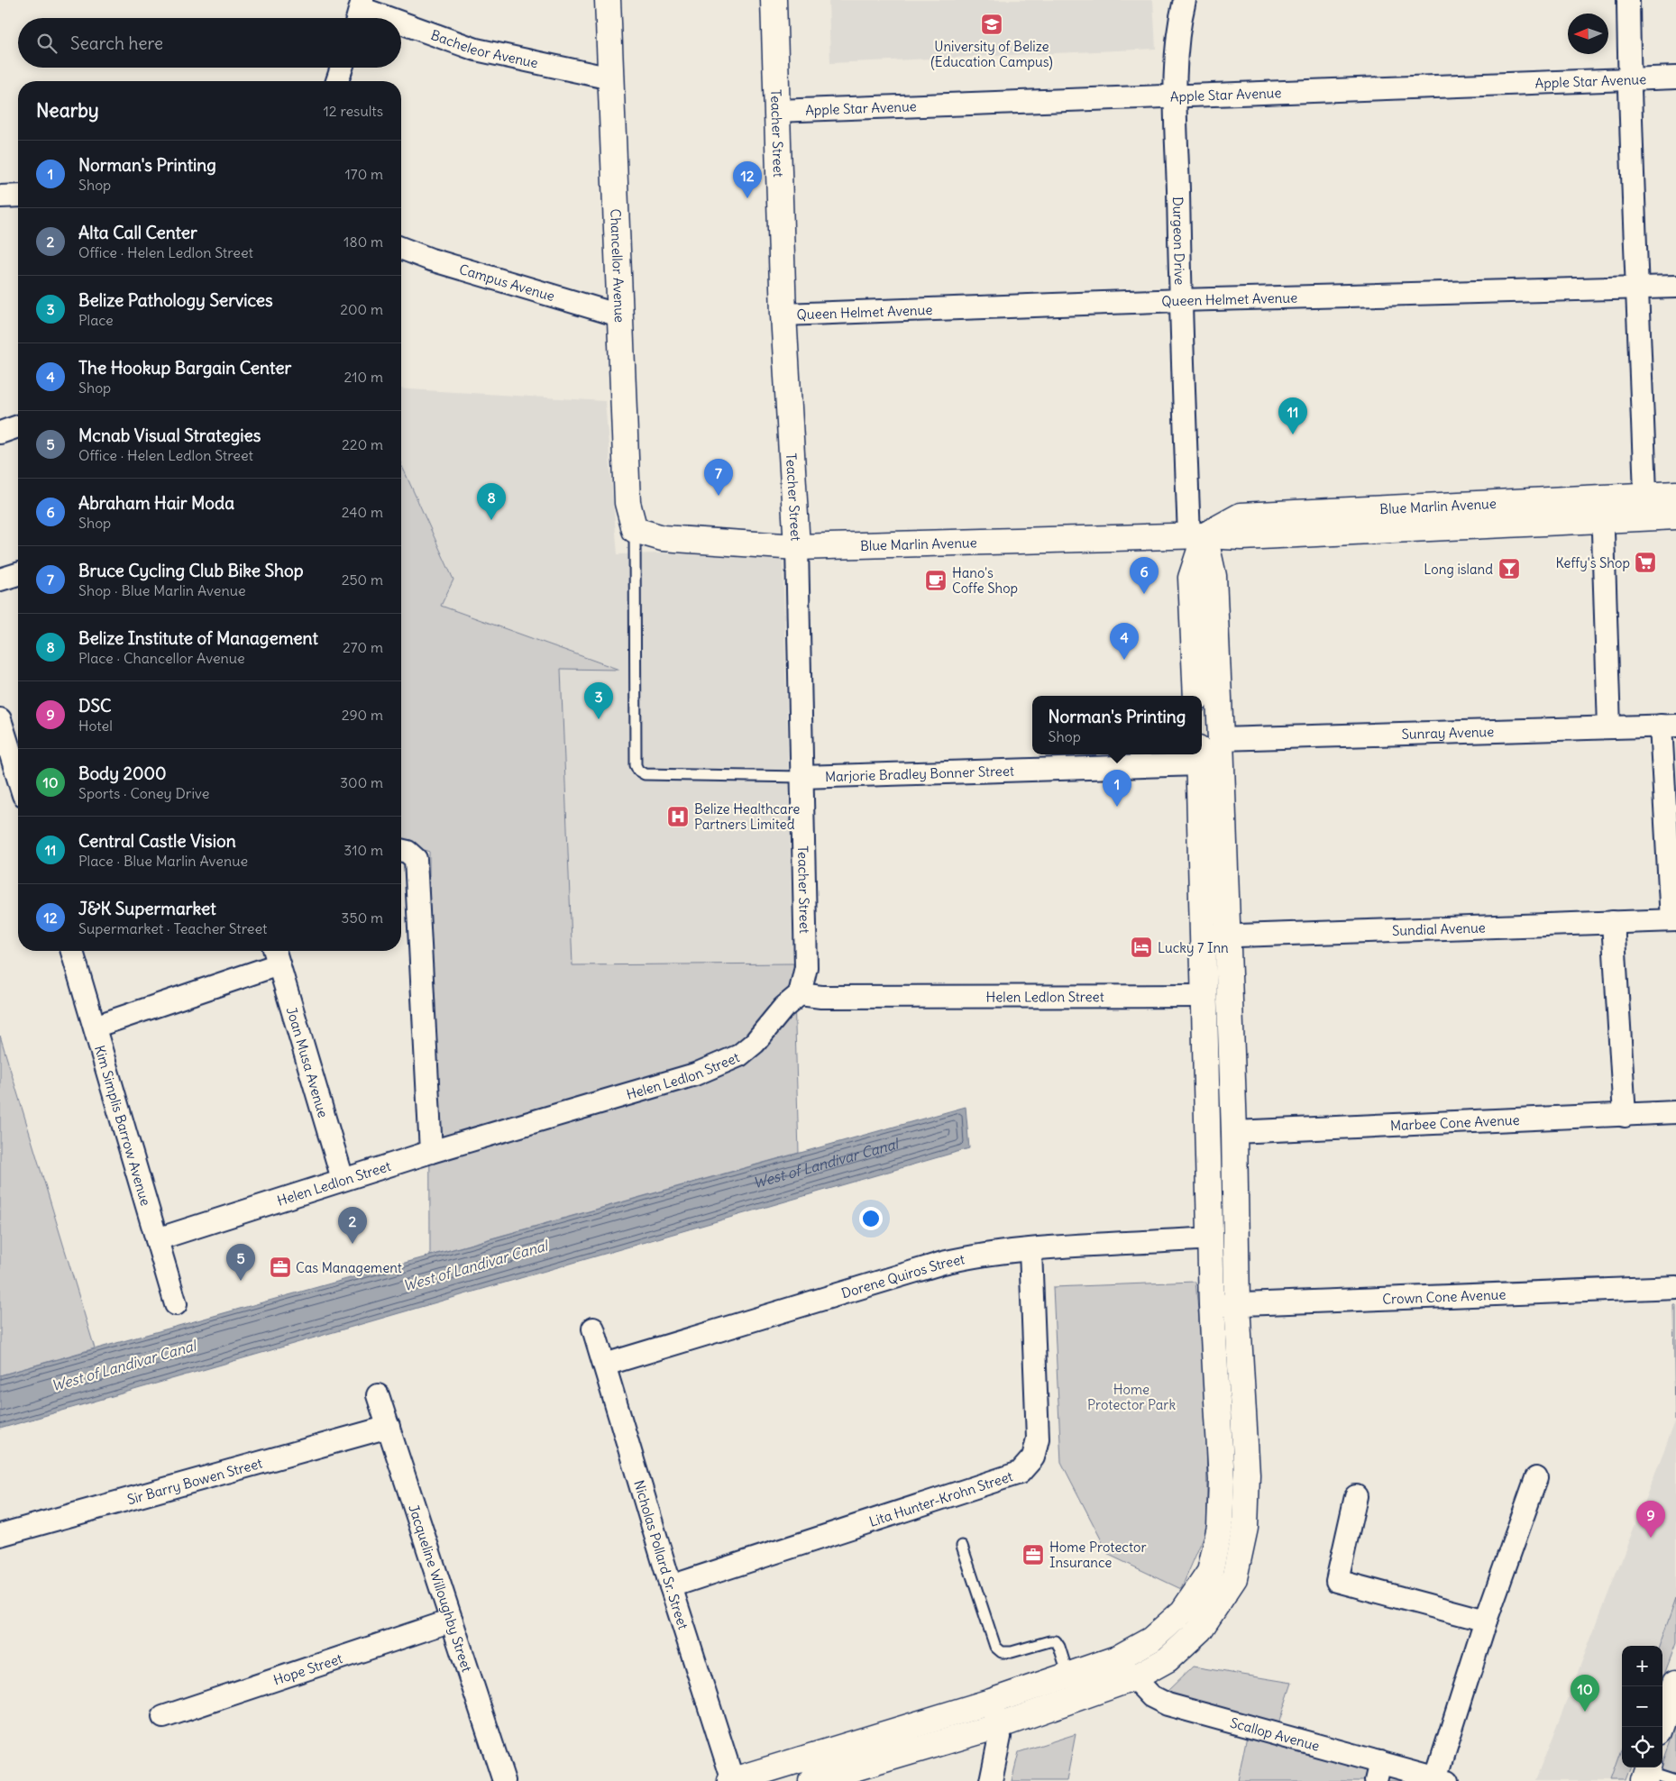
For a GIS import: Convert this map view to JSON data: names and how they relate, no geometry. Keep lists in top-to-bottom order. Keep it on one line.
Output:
{"streets":{"street":["Bacheleor Avenue","Apple Star Avenue","Teacher Street","Durgeon Drive","Chancellor Avenue","Campus Avenue","Queen Helmet Avenue","Blue Marlin Avenue","Sunray Avenue","Marjorie Bradley Bonner Street","Sundial Avenue","Helen Ledlon Street","Joan Musa Avenue","Marbee Cone Avenue","Kim Simplis Barrow Avenue","Dorene Quiros Street","Crown Cone Avenue","Sir Barry Bowen Street","Lita Hunter-Krohn Street","Nicholas Pollard Sr. Street","Jacqueline Willoughby Street","Hope Street","Scallop Avenue"]},"crossings":[["Bacheleor Avenue","Chancellor Avenue"],["Apple Star Avenue","Teacher Street"],["Apple Star Avenue","Durgeon Drive"],["Teacher Street","Queen Helmet Avenue"],["Teacher Street","Blue Marlin Avenue"],["Teacher Street","Marjorie Bradley Bonner Street"],["Teacher Street","Helen Ledlon Street"],["Durgeon Drive","Queen Helmet Avenue"],["Durgeon Drive","Blue Marlin Avenue"],["Chancellor Avenue","Campus Avenue"],["Chancellor Avenue","Blue Marlin Avenue"],["Helen Ledlon Street","Joan Musa Avenue"],["Helen Ledlon Street","Kim Simplis Barrow Avenue"],["Dorene Quiros Street","Lita Hunter-Krohn Street"],["Dorene Quiros Street","Nicholas Pollard Sr. Street"],["Sir Barry Bowen Street","Jacqueline Willoughby Street"],["Lita Hunter-Krohn Street","Nicholas Pollard Sr. Street"],["Jacqueline Willoughby Street","Hope Street"]],"water":["West of Landivar Canal"],"parks":["Home Protector Park"],"places":{"school or university":["University of Belize (Education Campus)"],"supermarket":["Keffy's Shop"],"bar":["Long island"],"cafe":["Hano's Coffe Shop"],"hospital":["Belize Healthcare Partners Limited"],"hotel":["Lucky 7 Inn"],"office":["Cas Management","Home Protector Insurance"]},"north":"left","page":{"search":"Search here","heading":["Nearby","12 results"],"list":[{"mark":"1","name":"Norman's Printing","note":"Shop","value":"170 m"},{"mark":"2","name":"Alta Call Center","note":"Office · Helen Ledlon Street","value":"180 m"},{"mark":"3","name":"Belize Pathology Services","note":"Place","value":"200 m"},{"mark":"4","name":"The Hookup Bargain Center","note":"Shop","value":"210 m"},{"mark":"5","name":"Mcnab Visual Strategies","note":"Office · Helen Ledlon Street","value":"220 m"},{"mark":"6","name":"Abraham Hair Moda","note":"Shop","value":"240 m"},{"mark":"7","name":"Bruce Cycling Club Bike Shop","note":"Shop · Blue Marlin Avenue","value":"250 m"},{"mark":"8","name":"Belize Institute of Management","note":"Place · Chancellor Avenue","value":"270 m"},{"mark":"9","name":"DSC","note":"Hotel","value":"290 m"},{"mark":"10","name":"Body 2000","note":"Sports · Coney Drive","value":"300 m"},{"mark":"11","name":"Central Castle Vision","note":"Place · Blue Marlin Avenue","value":"310 m"},{"mark":"12","name":"J&K Supermarket","note":"Supermarket · Teacher Street","value":"350 m"}],"pins":["12","11","7","8","6","4","3","1","2","5","9","10"],"popup":["Norman's Printing","Shop"],"map_buttons":["+","−"]}}
